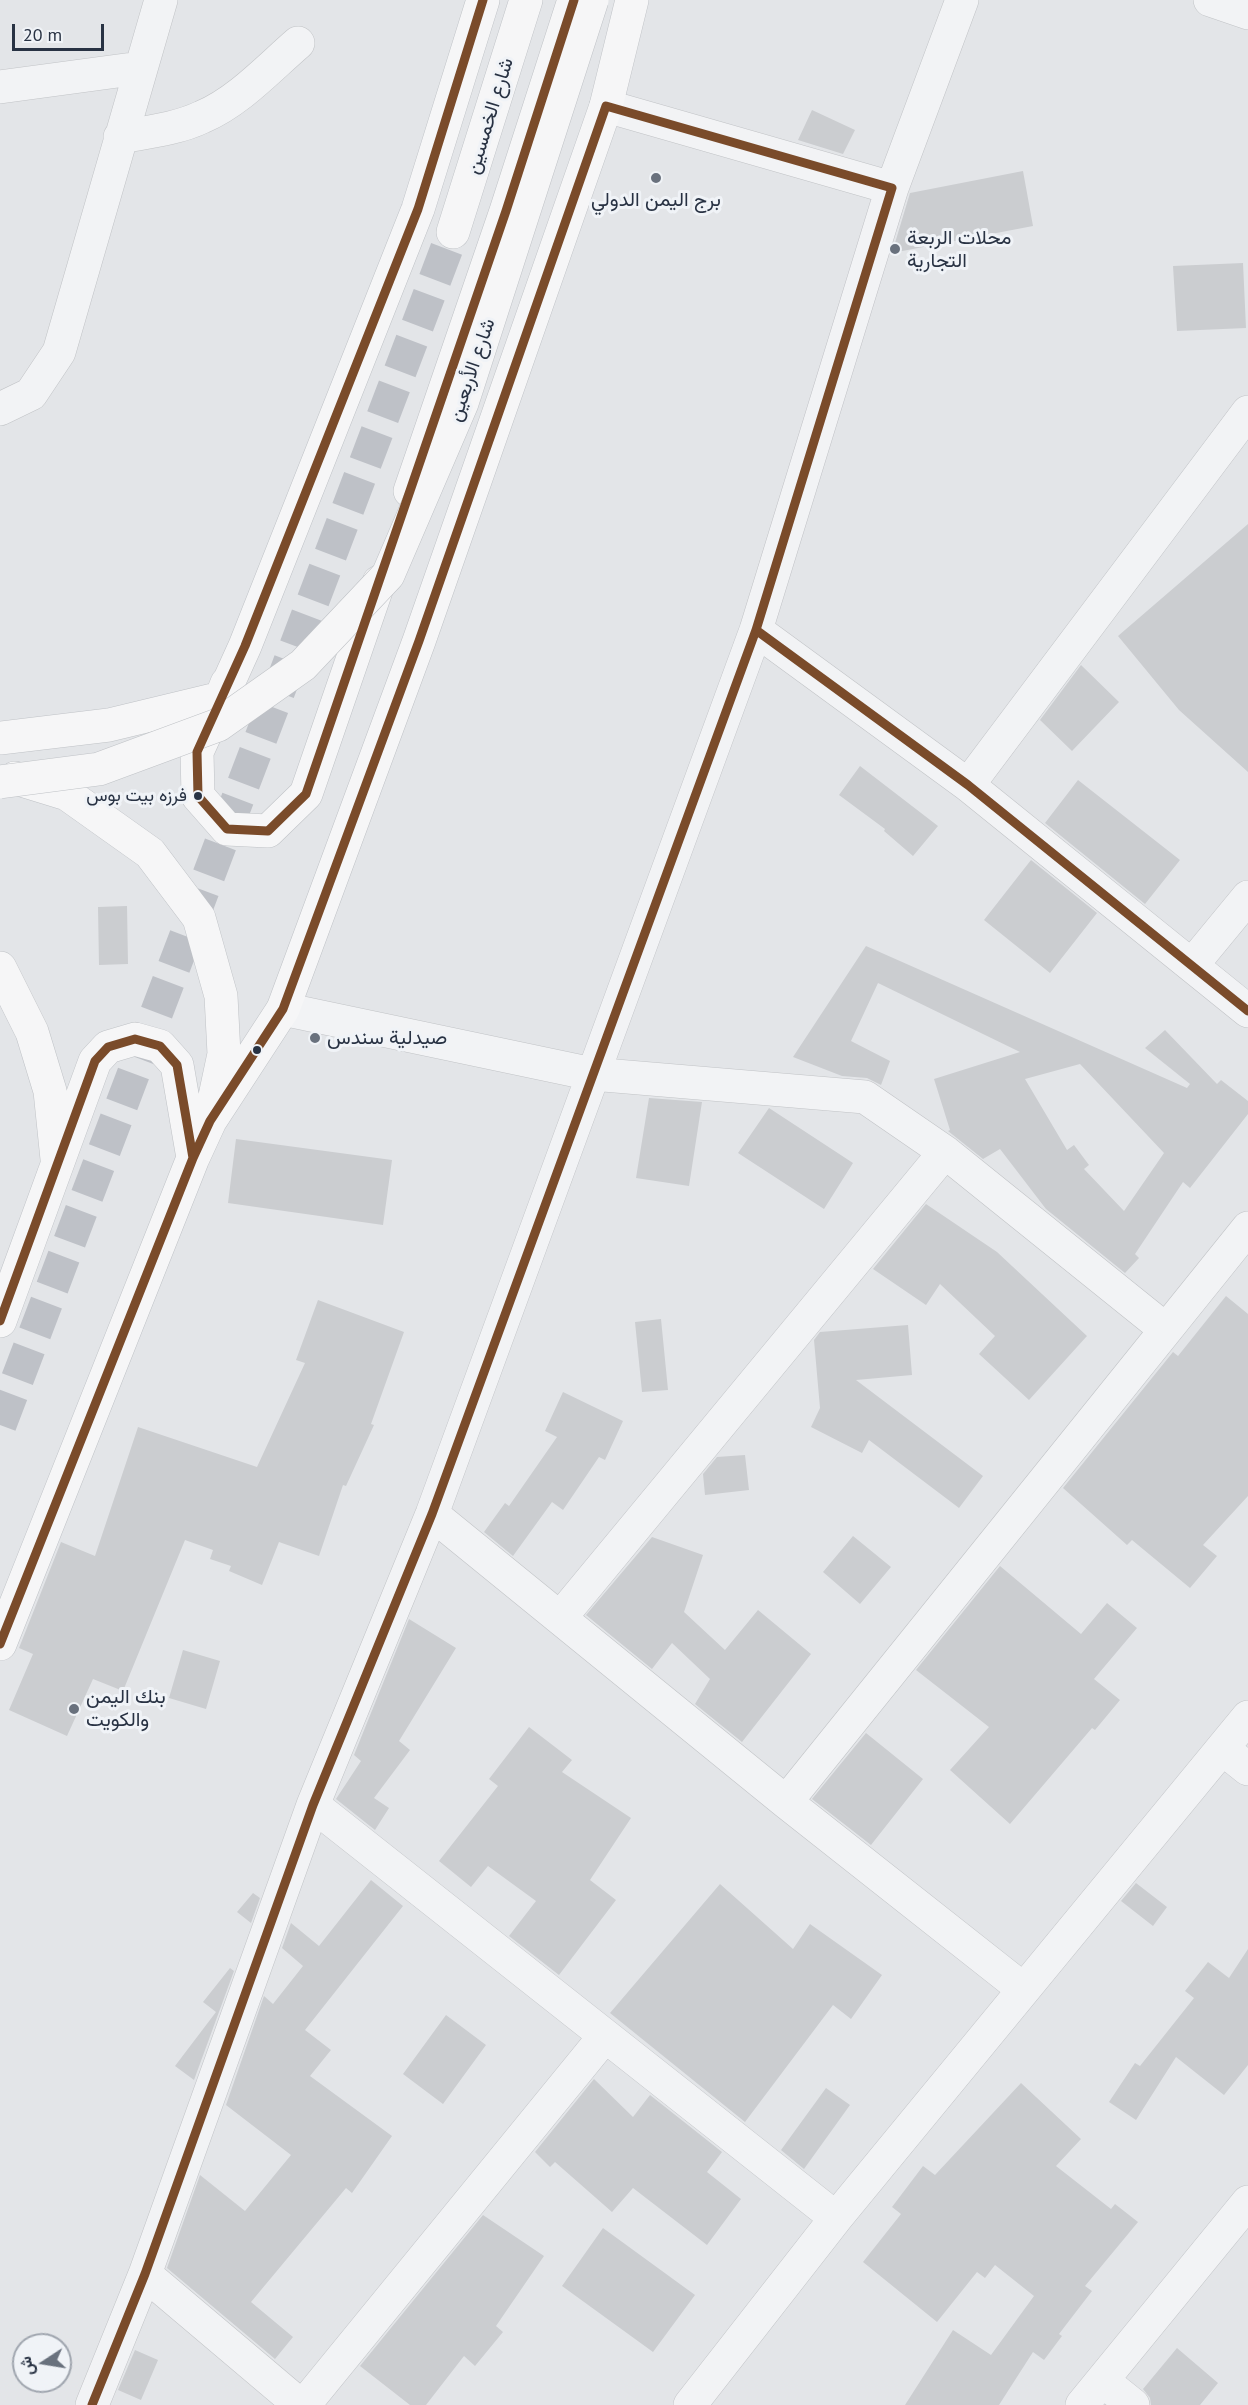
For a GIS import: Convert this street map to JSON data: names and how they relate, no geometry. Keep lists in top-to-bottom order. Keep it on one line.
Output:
{"streets":{"main road":["شارع الخمسين","شارع الأربعين"]},"places":["برج اليمن الدولي","محلات الربعة التجارية","فرزه بيت بوس","صيدلية سندس","بنك اليمن والكويت"],"scale_bar":"20 m","north":"left"}
